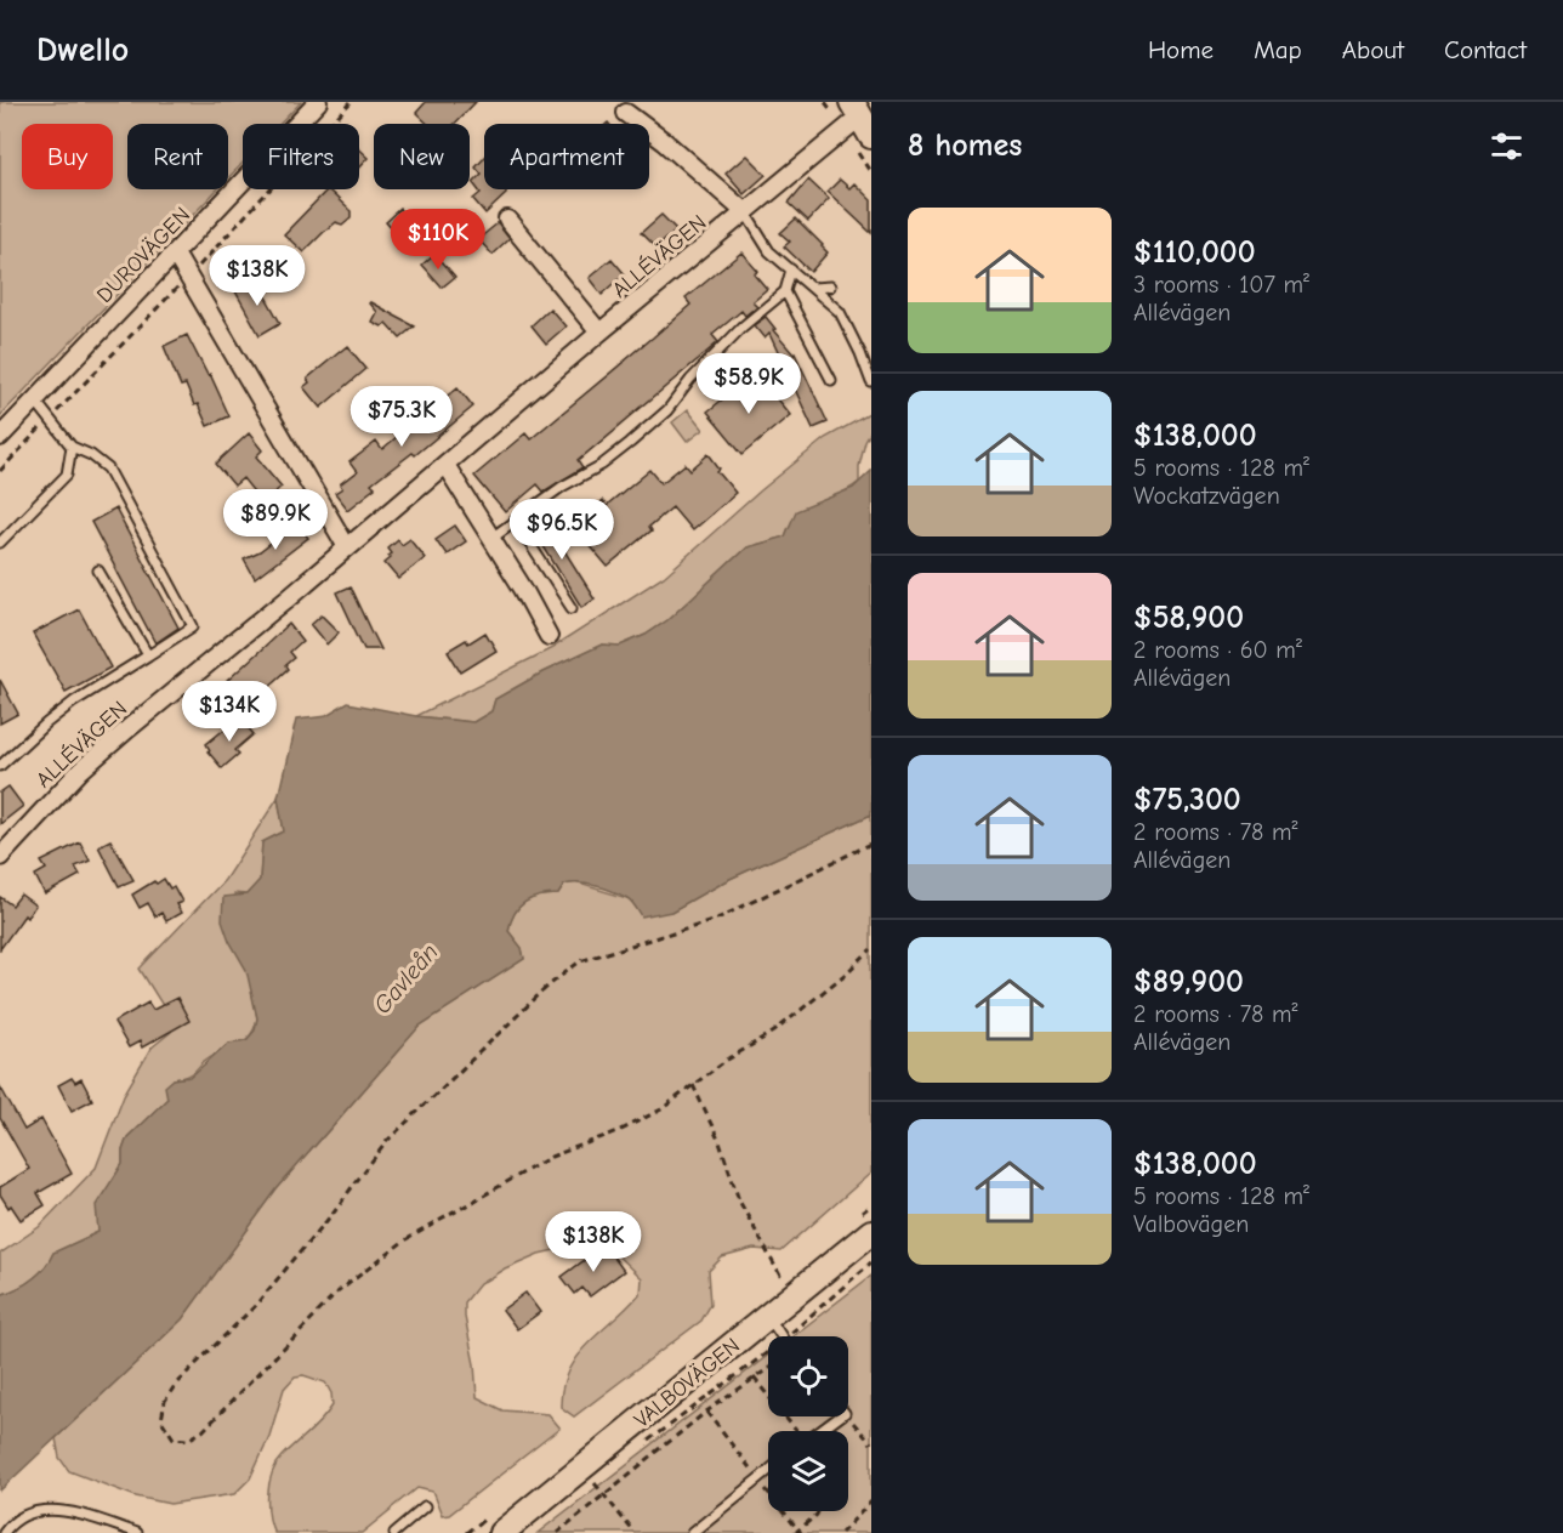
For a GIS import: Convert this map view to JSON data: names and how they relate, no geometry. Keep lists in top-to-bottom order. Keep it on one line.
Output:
{"streets":{"main road":["VALBOVÄGEN"],"street":["DUROVÄGEN","ALLÉVÄGEN"]},"water":["Gavleån"],"page":{"header":"Dwello","nav":["Home","Map","About","Contact"],"heading":"8 homes","chip":["Buy","Rent","Filters","New","Apartment"],"list":[{"name":"$110,000","note":"3 rooms · 107 m² · Allévägen"},{"name":"$138,000","note":"5 rooms · 128 m² · Wockatzvägen"},{"name":"$58,900","note":"2 rooms · 60 m² · Allévägen"},{"name":"$75,300","note":"2 rooms · 78 m² · Allévägen"},{"name":"$89,900","note":"2 rooms · 78 m² · Allévägen"},{"name":"$138,000","note":"5 rooms · 128 m² · Valbovägen"}],"price":["$110K","$138K","$58.9K","$75.3K","$89.9K","$96.5K","$134K","$138K"]}}
